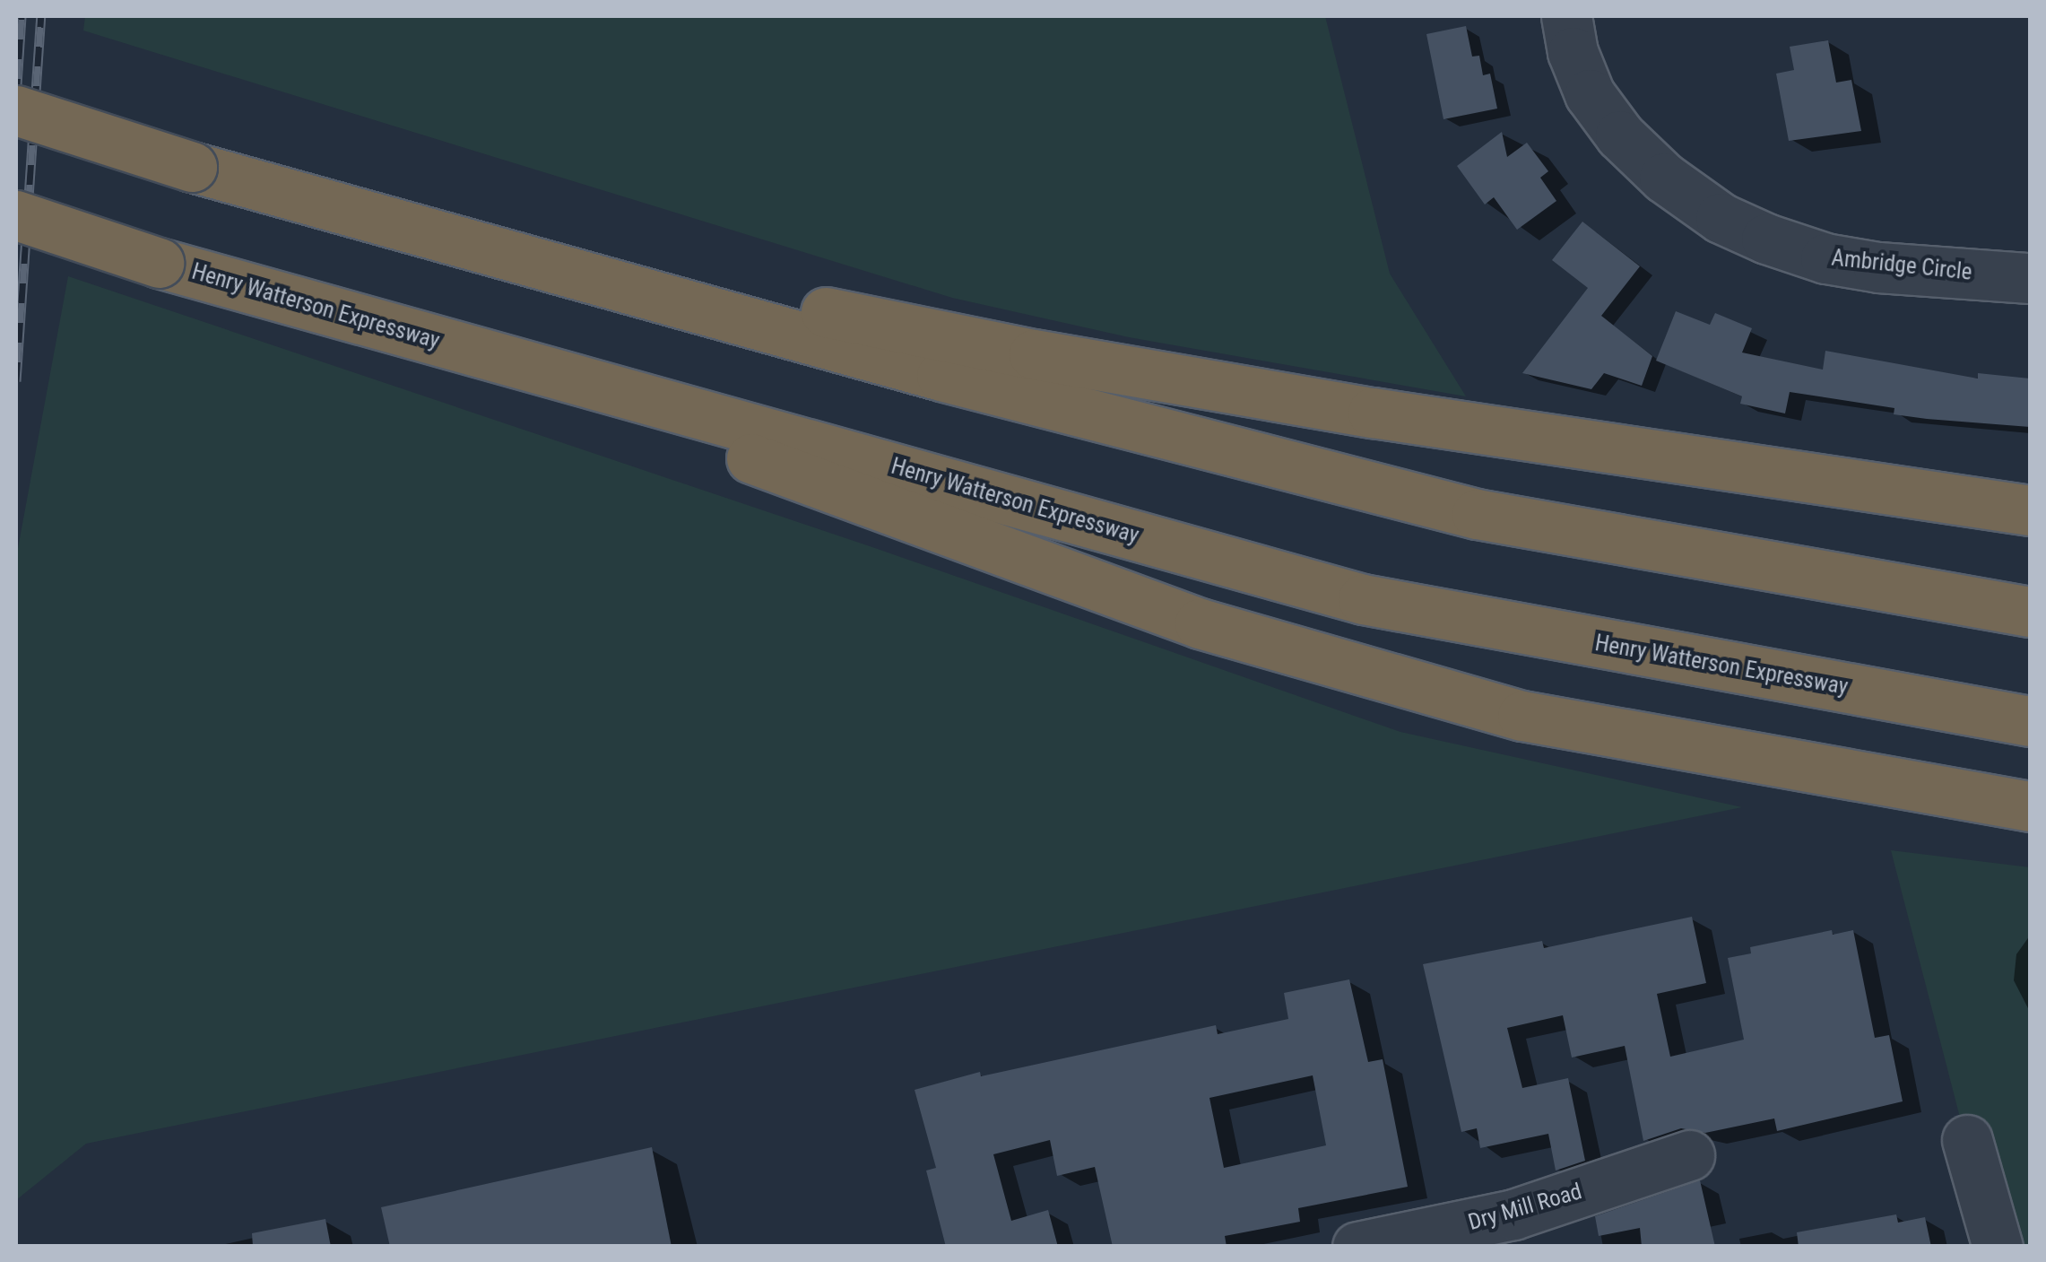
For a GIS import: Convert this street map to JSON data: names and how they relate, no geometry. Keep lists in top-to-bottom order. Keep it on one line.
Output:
{"streets":{"highway":["Henry Watterson Expressway"],"street":["Ambridge Circle","Dry Mill Road"]}}
